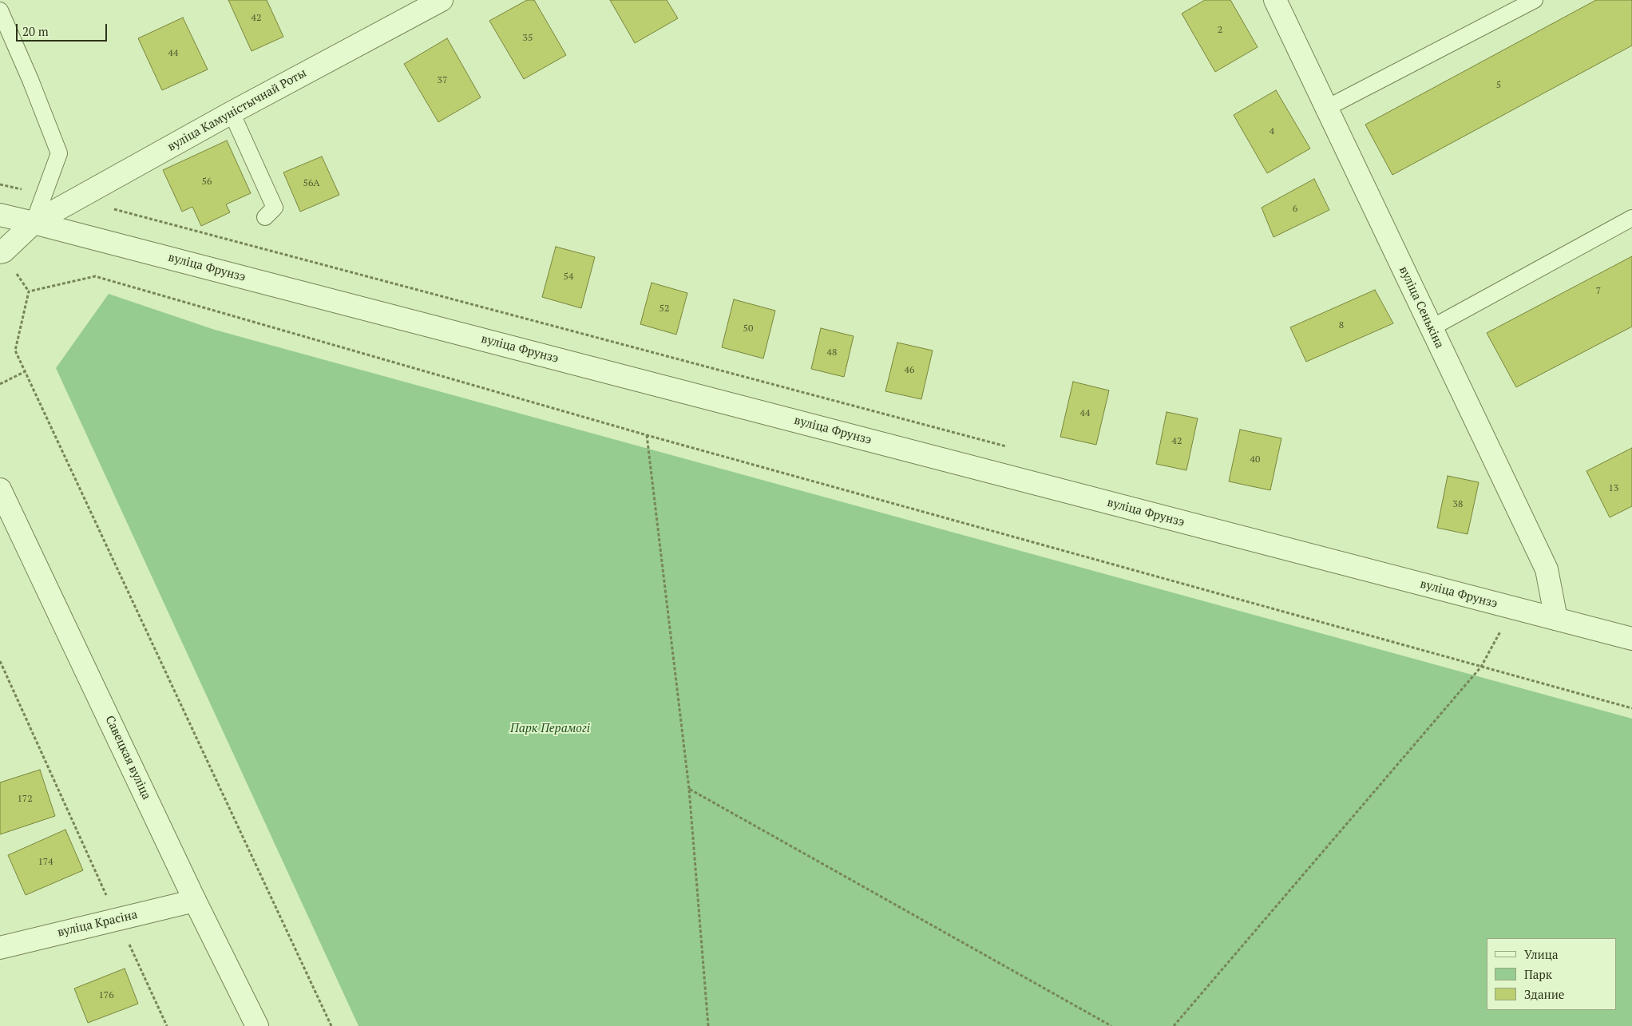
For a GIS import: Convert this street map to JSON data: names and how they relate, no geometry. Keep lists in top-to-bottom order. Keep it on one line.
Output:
{"streets":{"street":["вуліца Камуністычнай Роты","вуліца Фрунзэ","вуліца Сенькіна","Савецкая вуліца","вуліца Красіна"]},"crossings":[["вуліца Камуністычнай Роты","вуліца Фрунзэ"],["вуліца Фрунзэ","вуліца Сенькіна"],["Савецкая вуліца","вуліца Красіна"]],"parks":["Парк Перамогі"],"house_numbers":["42","2","35","44","37","5","4","56","56А","6","54","7","52","8","50","48","46","44","42","40","13","38","172","174","176"],"legend":["Улица","Парк","Здание"],"scale_bar":"20 m"}
